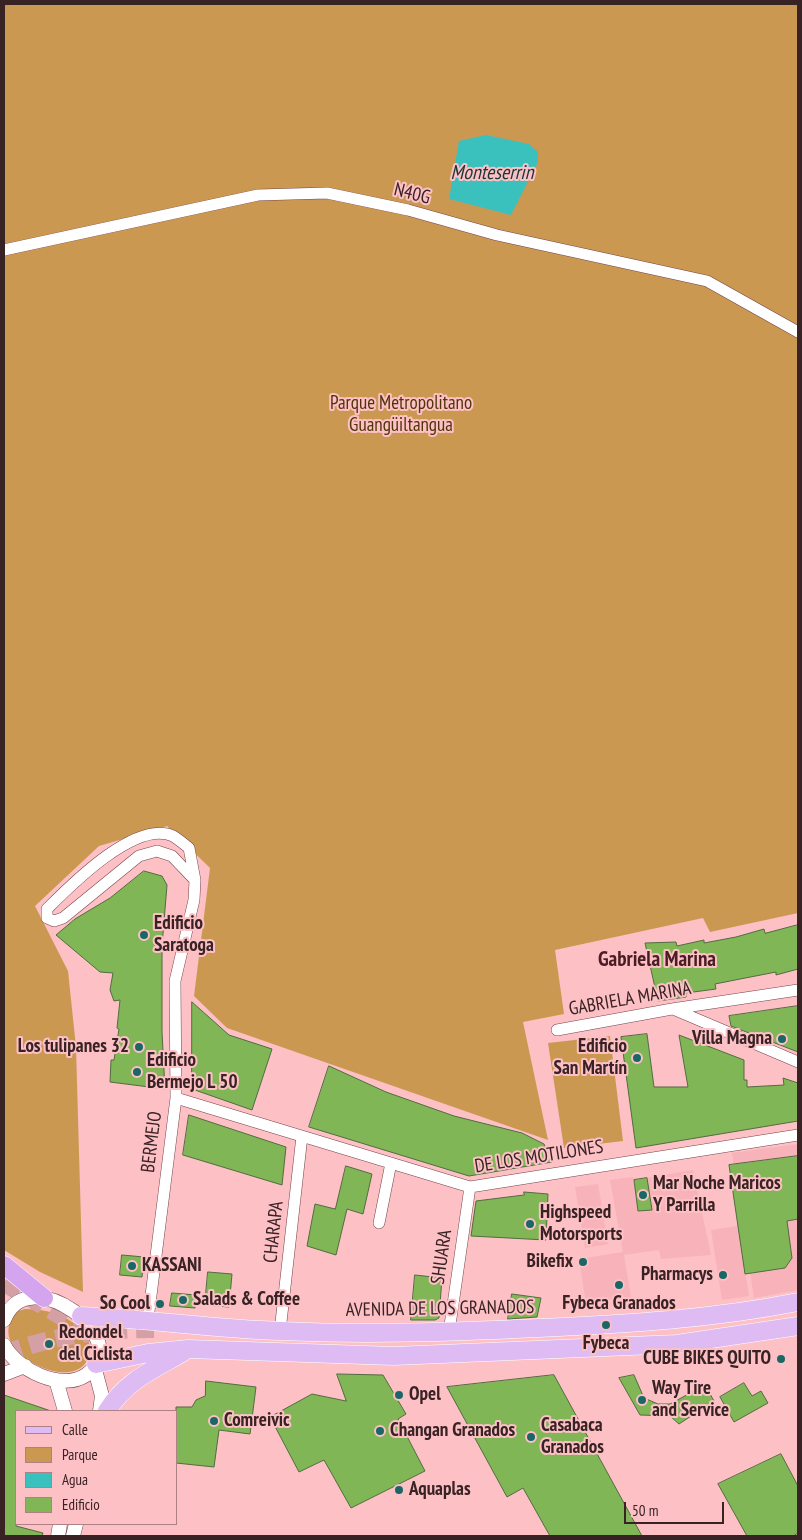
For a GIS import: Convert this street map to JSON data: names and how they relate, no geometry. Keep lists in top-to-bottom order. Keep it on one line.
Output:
{"streets":{"main road":["AVENIDA DE LOS GRANADOS"],"street":["N40G","GABRIELA MARINA","BERMEJO","DE LOS MOTILONES","CHARAPA","SHUARA"]},"crossings":[["BERMEJO","DE LOS MOTILONES"],["BERMEJO","AVENIDA DE LOS GRANADOS"],["DE LOS MOTILONES","CHARAPA"],["DE LOS MOTILONES","SHUARA"],["CHARAPA","AVENIDA DE LOS GRANADOS"],["SHUARA","AVENIDA DE LOS GRANADOS"]],"districts":["Gabriela Marina"],"water":["Monteserrin"],"parks":["Parque Metropolitano Guangüiltangua"],"places":["Edificio Saratoga","Villa Magna","Los tulipanes 32","Edificio San Martín","Edificio Bermejo L 50","Mar Noche Maricos Y Parrilla","Highspeed Motorsports","Bikefix","KASSANI","Pharmacys","Fybeca Granados","Salads & Coffee","So Cool","Fybeca","Redondel del Ciclista","CUBE BIKES QUITO","Opel","Way Tire and Service","Comreivic","Changan Granados","Casabaca Granados","Aquaplas"],"legend":["Calle","Parque","Agua","Edificio"],"scale_bar":"50 m"}
